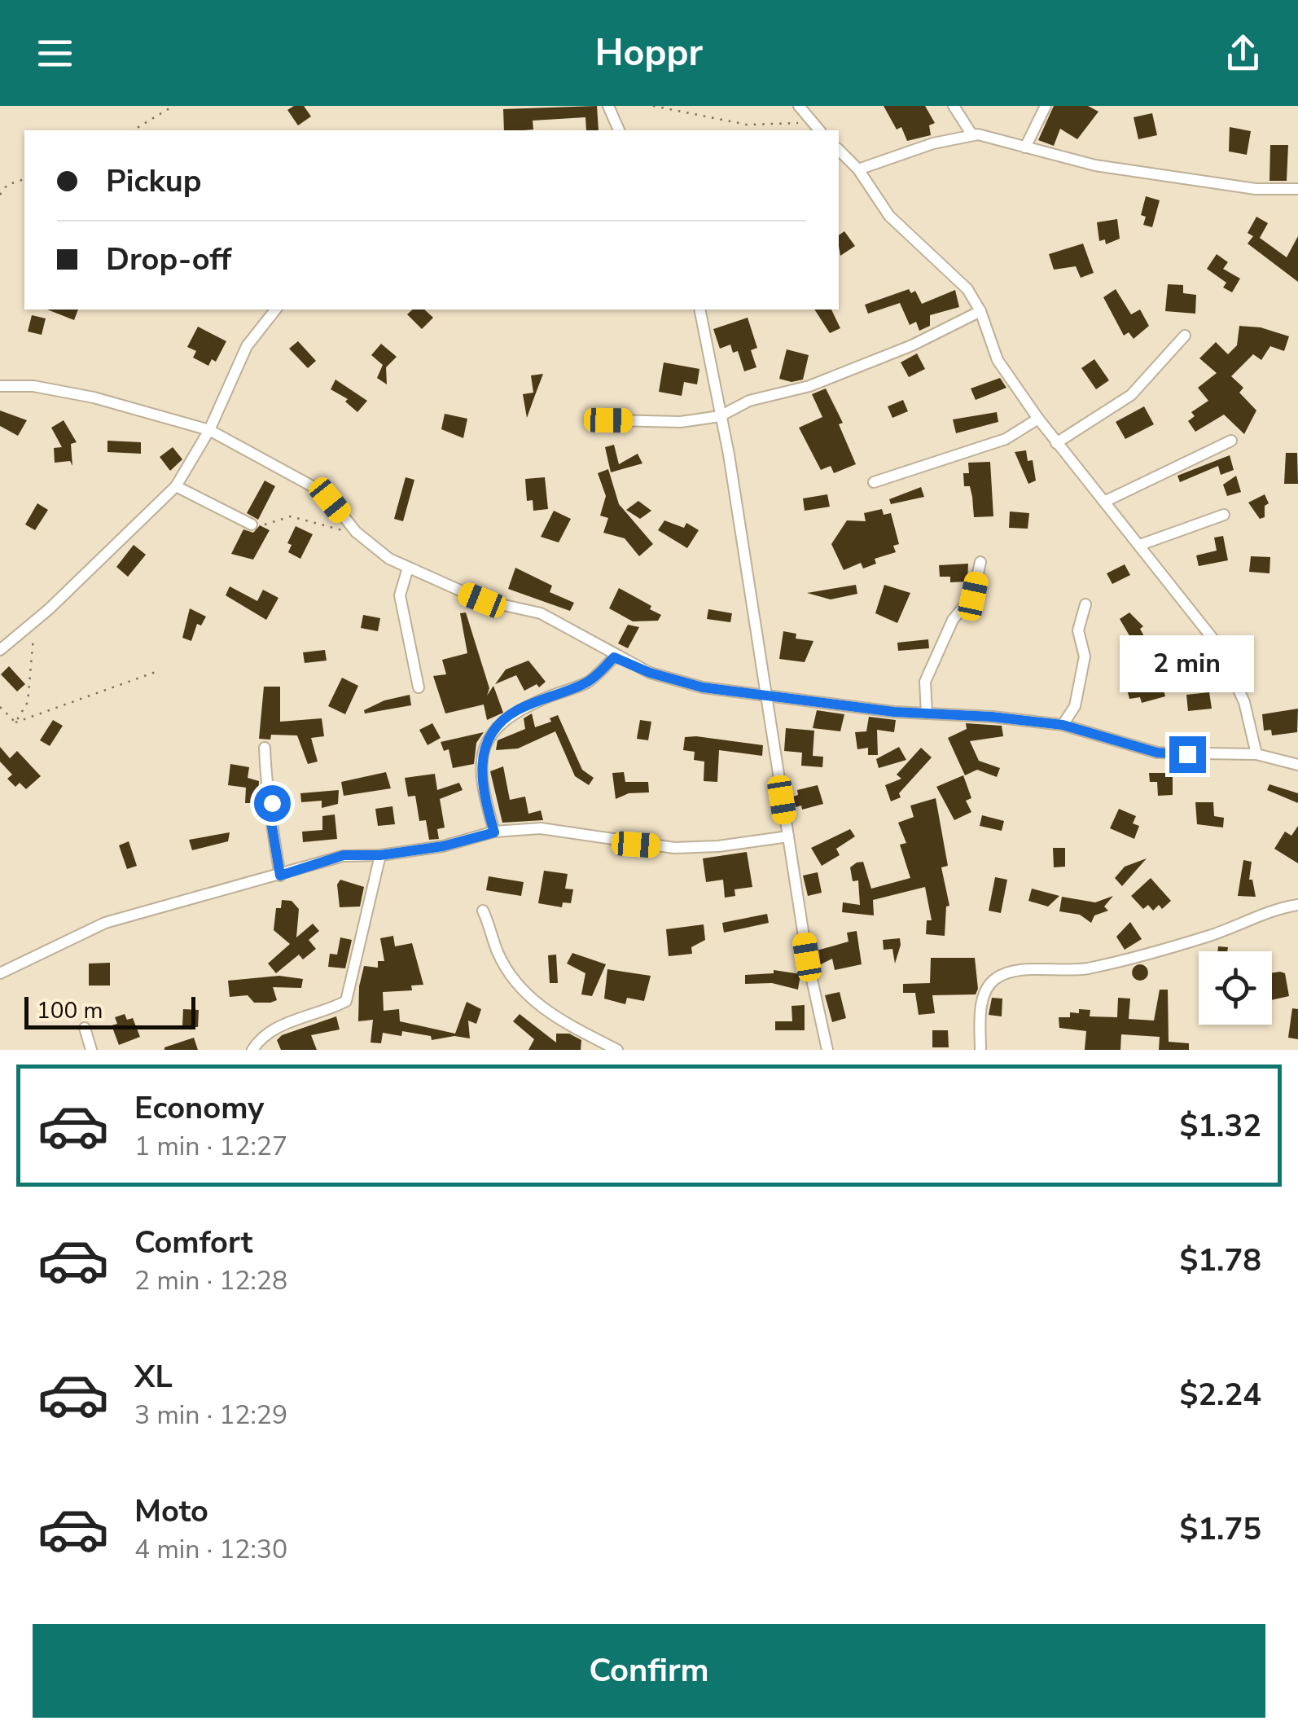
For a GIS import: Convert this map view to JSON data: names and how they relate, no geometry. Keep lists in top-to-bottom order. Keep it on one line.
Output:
{"scale_bar":"100 m","page":{"header":"Hoppr","banner":["Pickup","Drop-off"],"bubble":"2 min","scale":"100 m","list":[{"name":"Economy","note":"1 min · 12:27","value":"$1.32"},{"name":"Comfort","note":"2 min · 12:28","value":"$1.78"},{"name":"XL","note":"3 min · 12:29","value":"$2.24"},{"name":"Moto","note":"4 min · 12:30","value":"$1.75"}],"buttons":"Confirm"}}
